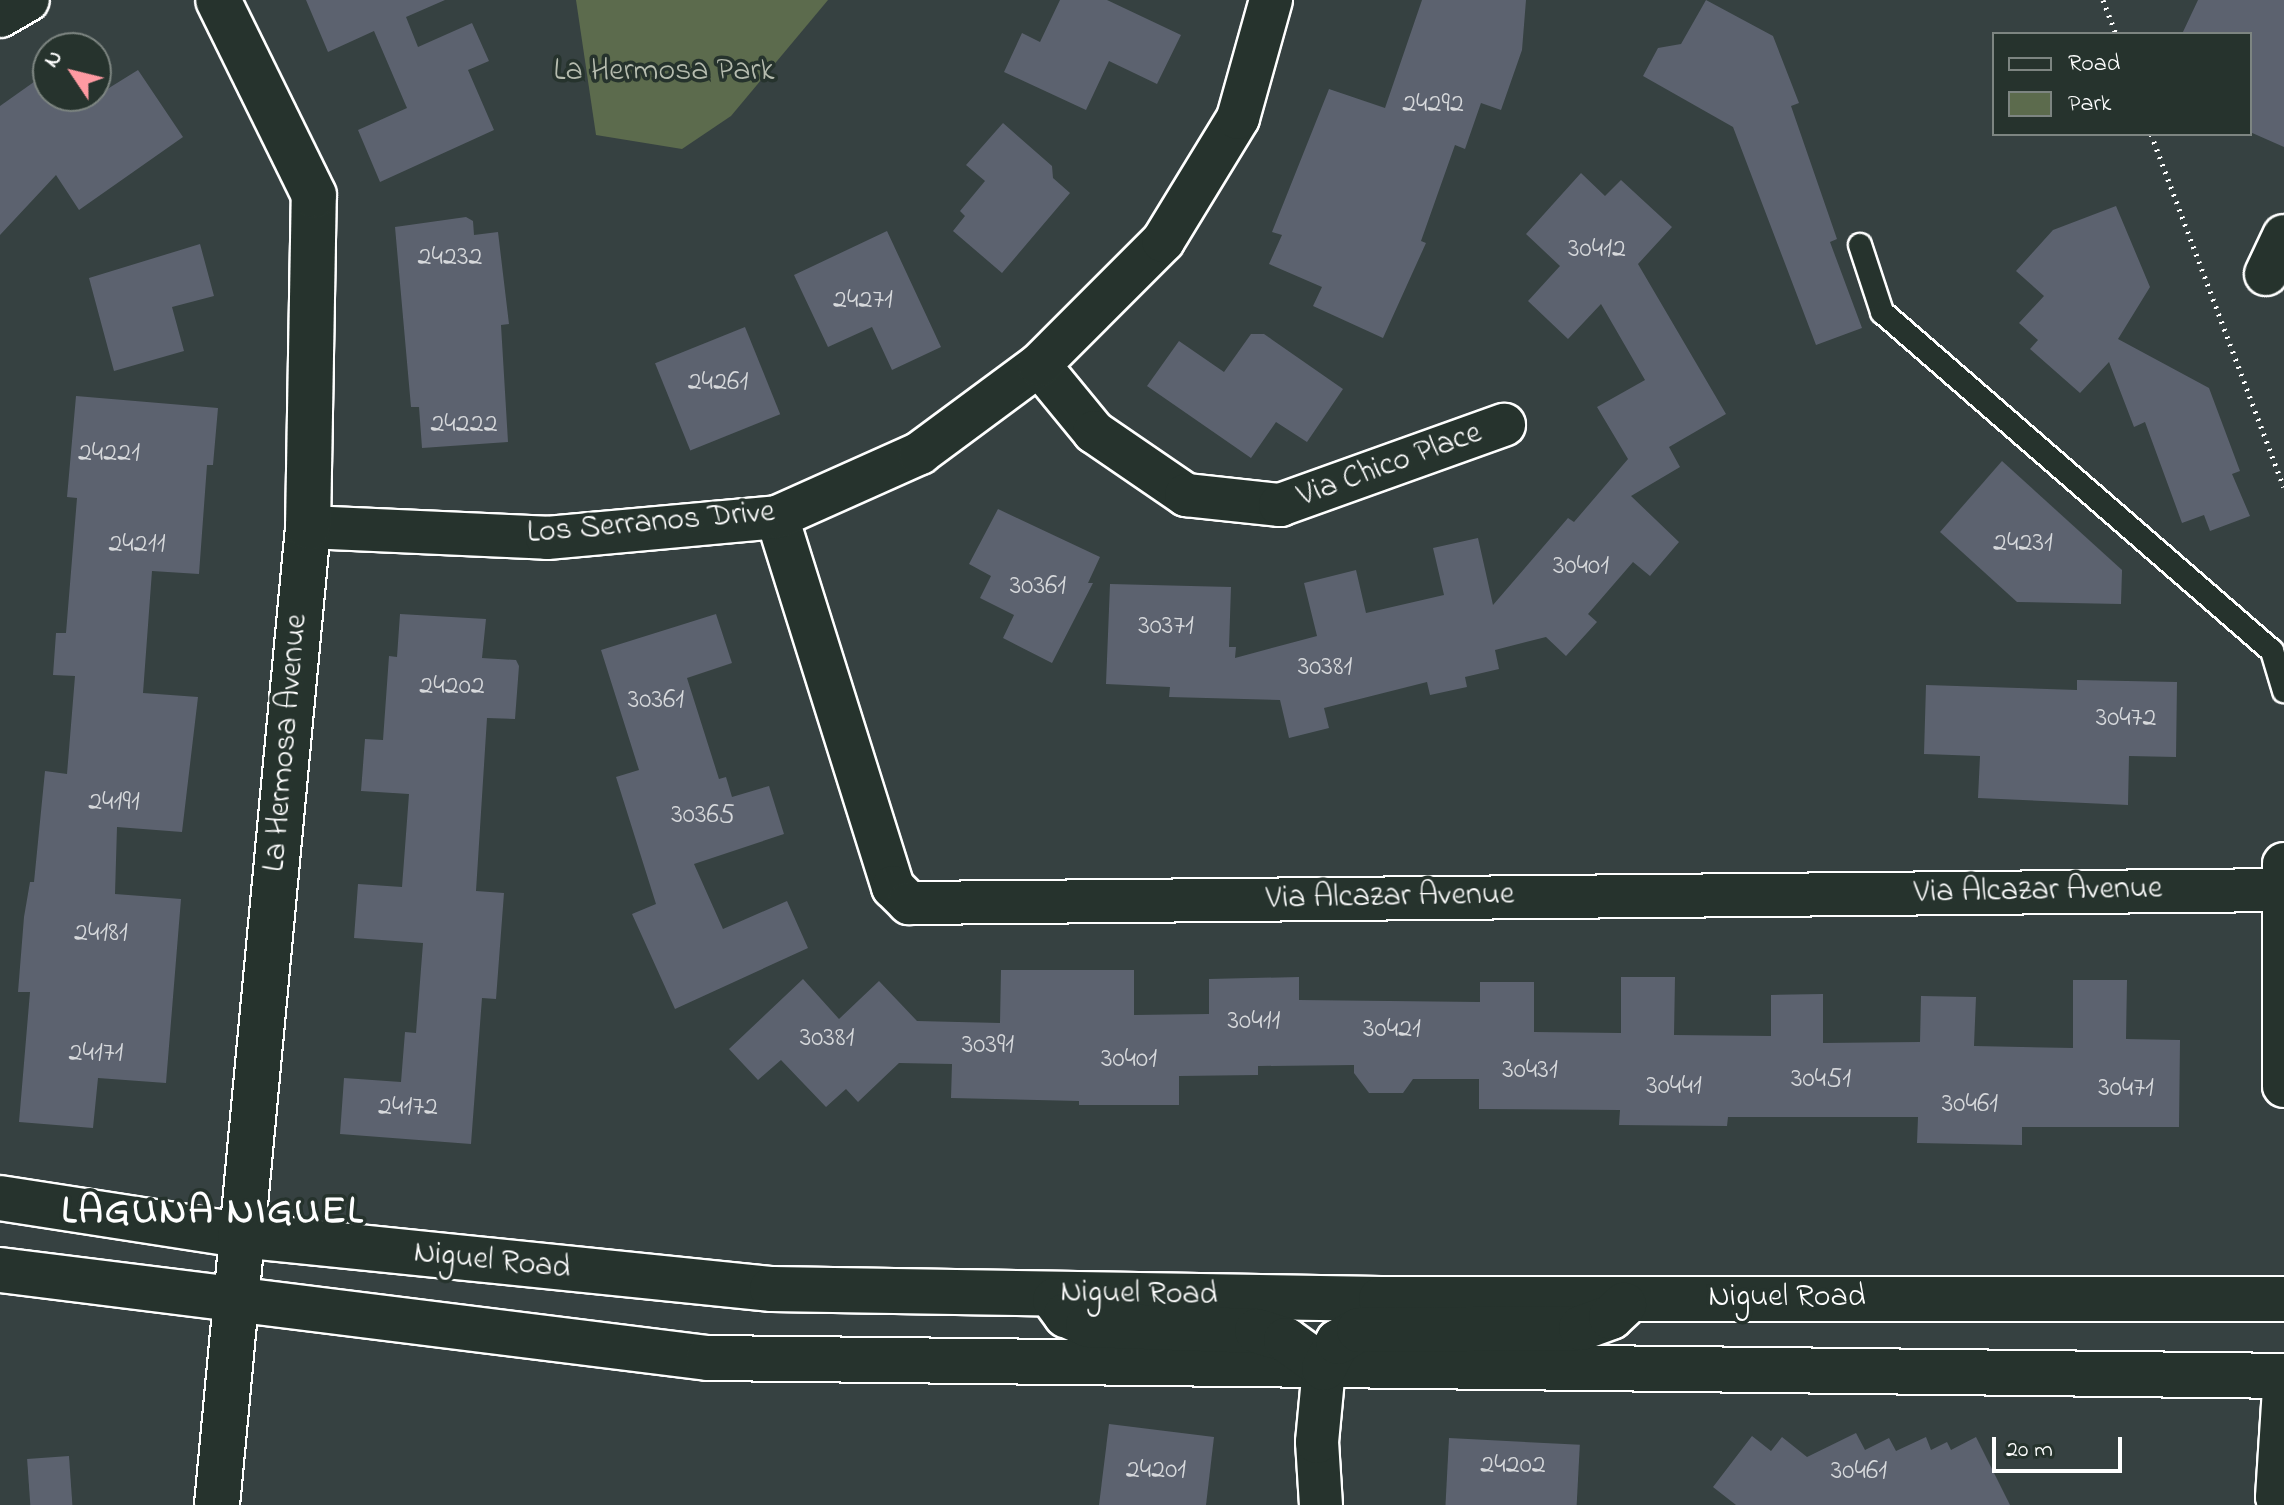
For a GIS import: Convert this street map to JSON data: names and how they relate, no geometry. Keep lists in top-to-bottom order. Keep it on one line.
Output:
{"streets":{"main road":["La Hermosa Avenue","Niguel Road"],"street":["Via Chico Place","Los Serranos Drive","Via Alcazar Avenue"]},"crossings":[["Via Chico Place","Los Serranos Drive"],["Los Serranos Drive","La Hermosa Avenue"],["Los Serranos Drive","Via Alcazar Avenue"],["La Hermosa Avenue","Niguel Road"]],"districts":["LAGUNA NIGUEL"],"parks":["La Hermosa Park"],"house_numbers":["24292","30412","24232","24271","24261","24222","24221","24231","24211","30401","30361","30371","30381","24202","30361","30472","24191","30365","24181","30411","30421","30381","30391","24171","30401","30431","30451","30441","30471","30461","24172","24202","24201","30461"],"legend":["Road","Park"],"scale_bar":"20 m","north":"top left"}
